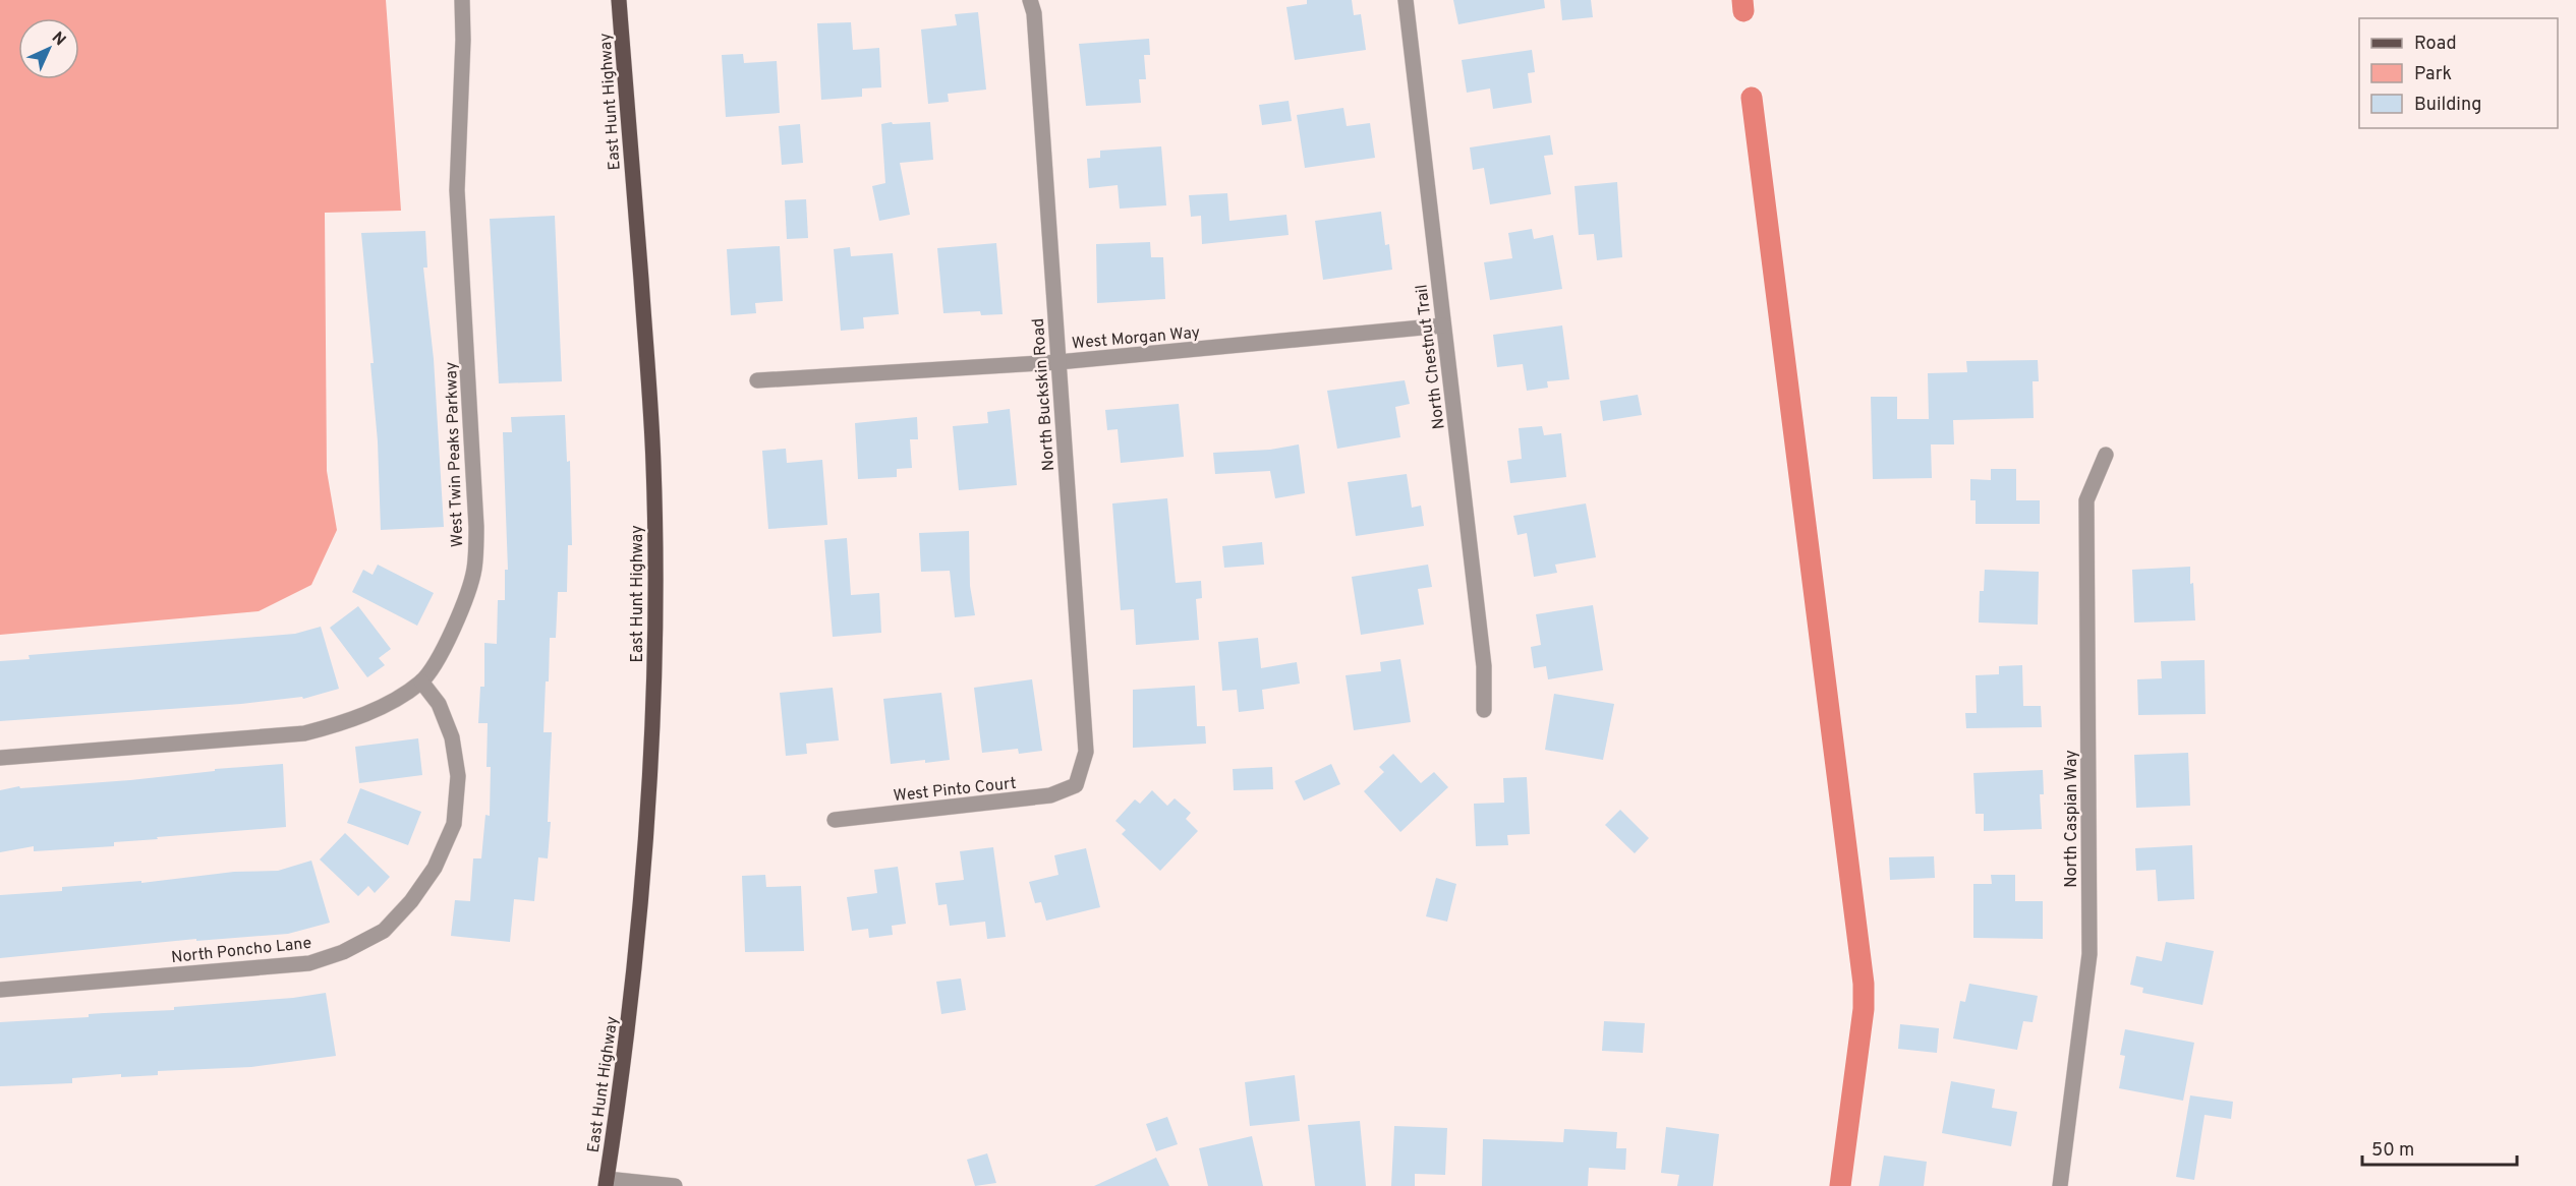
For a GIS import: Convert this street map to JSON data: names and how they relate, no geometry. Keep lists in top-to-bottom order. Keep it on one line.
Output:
{"streets":{"main road":["East Hunt Highway"],"street":["West Morgan Way","North Chestnut Trail","North Buckskin Road","West Twin Peaks Parkway","West Pinto Court","North Caspian Way","North Poncho Lane"]},"crossings":[["West Morgan Way","North Chestnut Trail"],["West Morgan Way","North Buckskin Road"],["North Buckskin Road","West Pinto Court"],["West Twin Peaks Parkway","North Poncho Lane"]],"legend":["Road","Park","Building"],"scale_bar":"50 m","north":"top right"}
